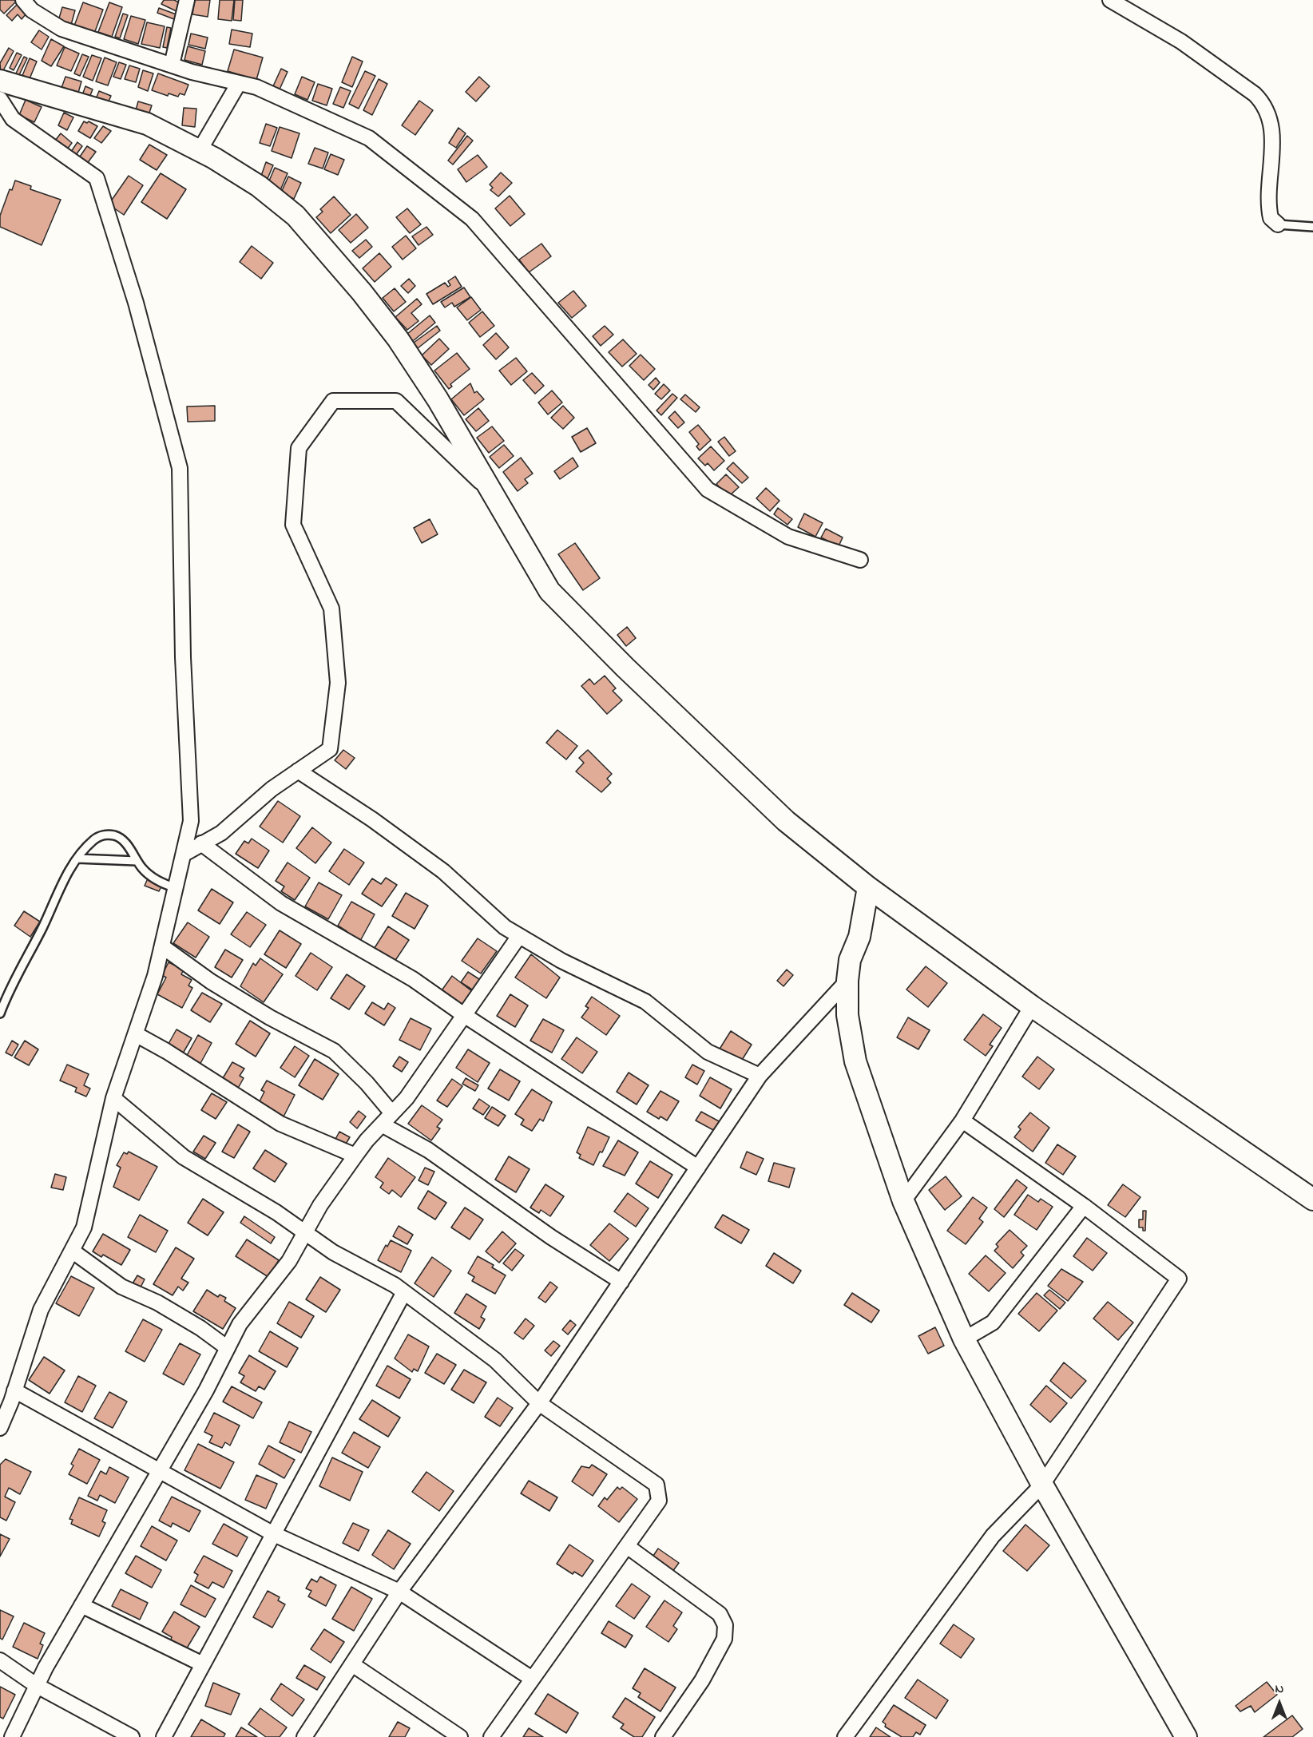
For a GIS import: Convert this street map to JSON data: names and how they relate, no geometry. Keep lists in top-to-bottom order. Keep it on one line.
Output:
{"north":"top"}
